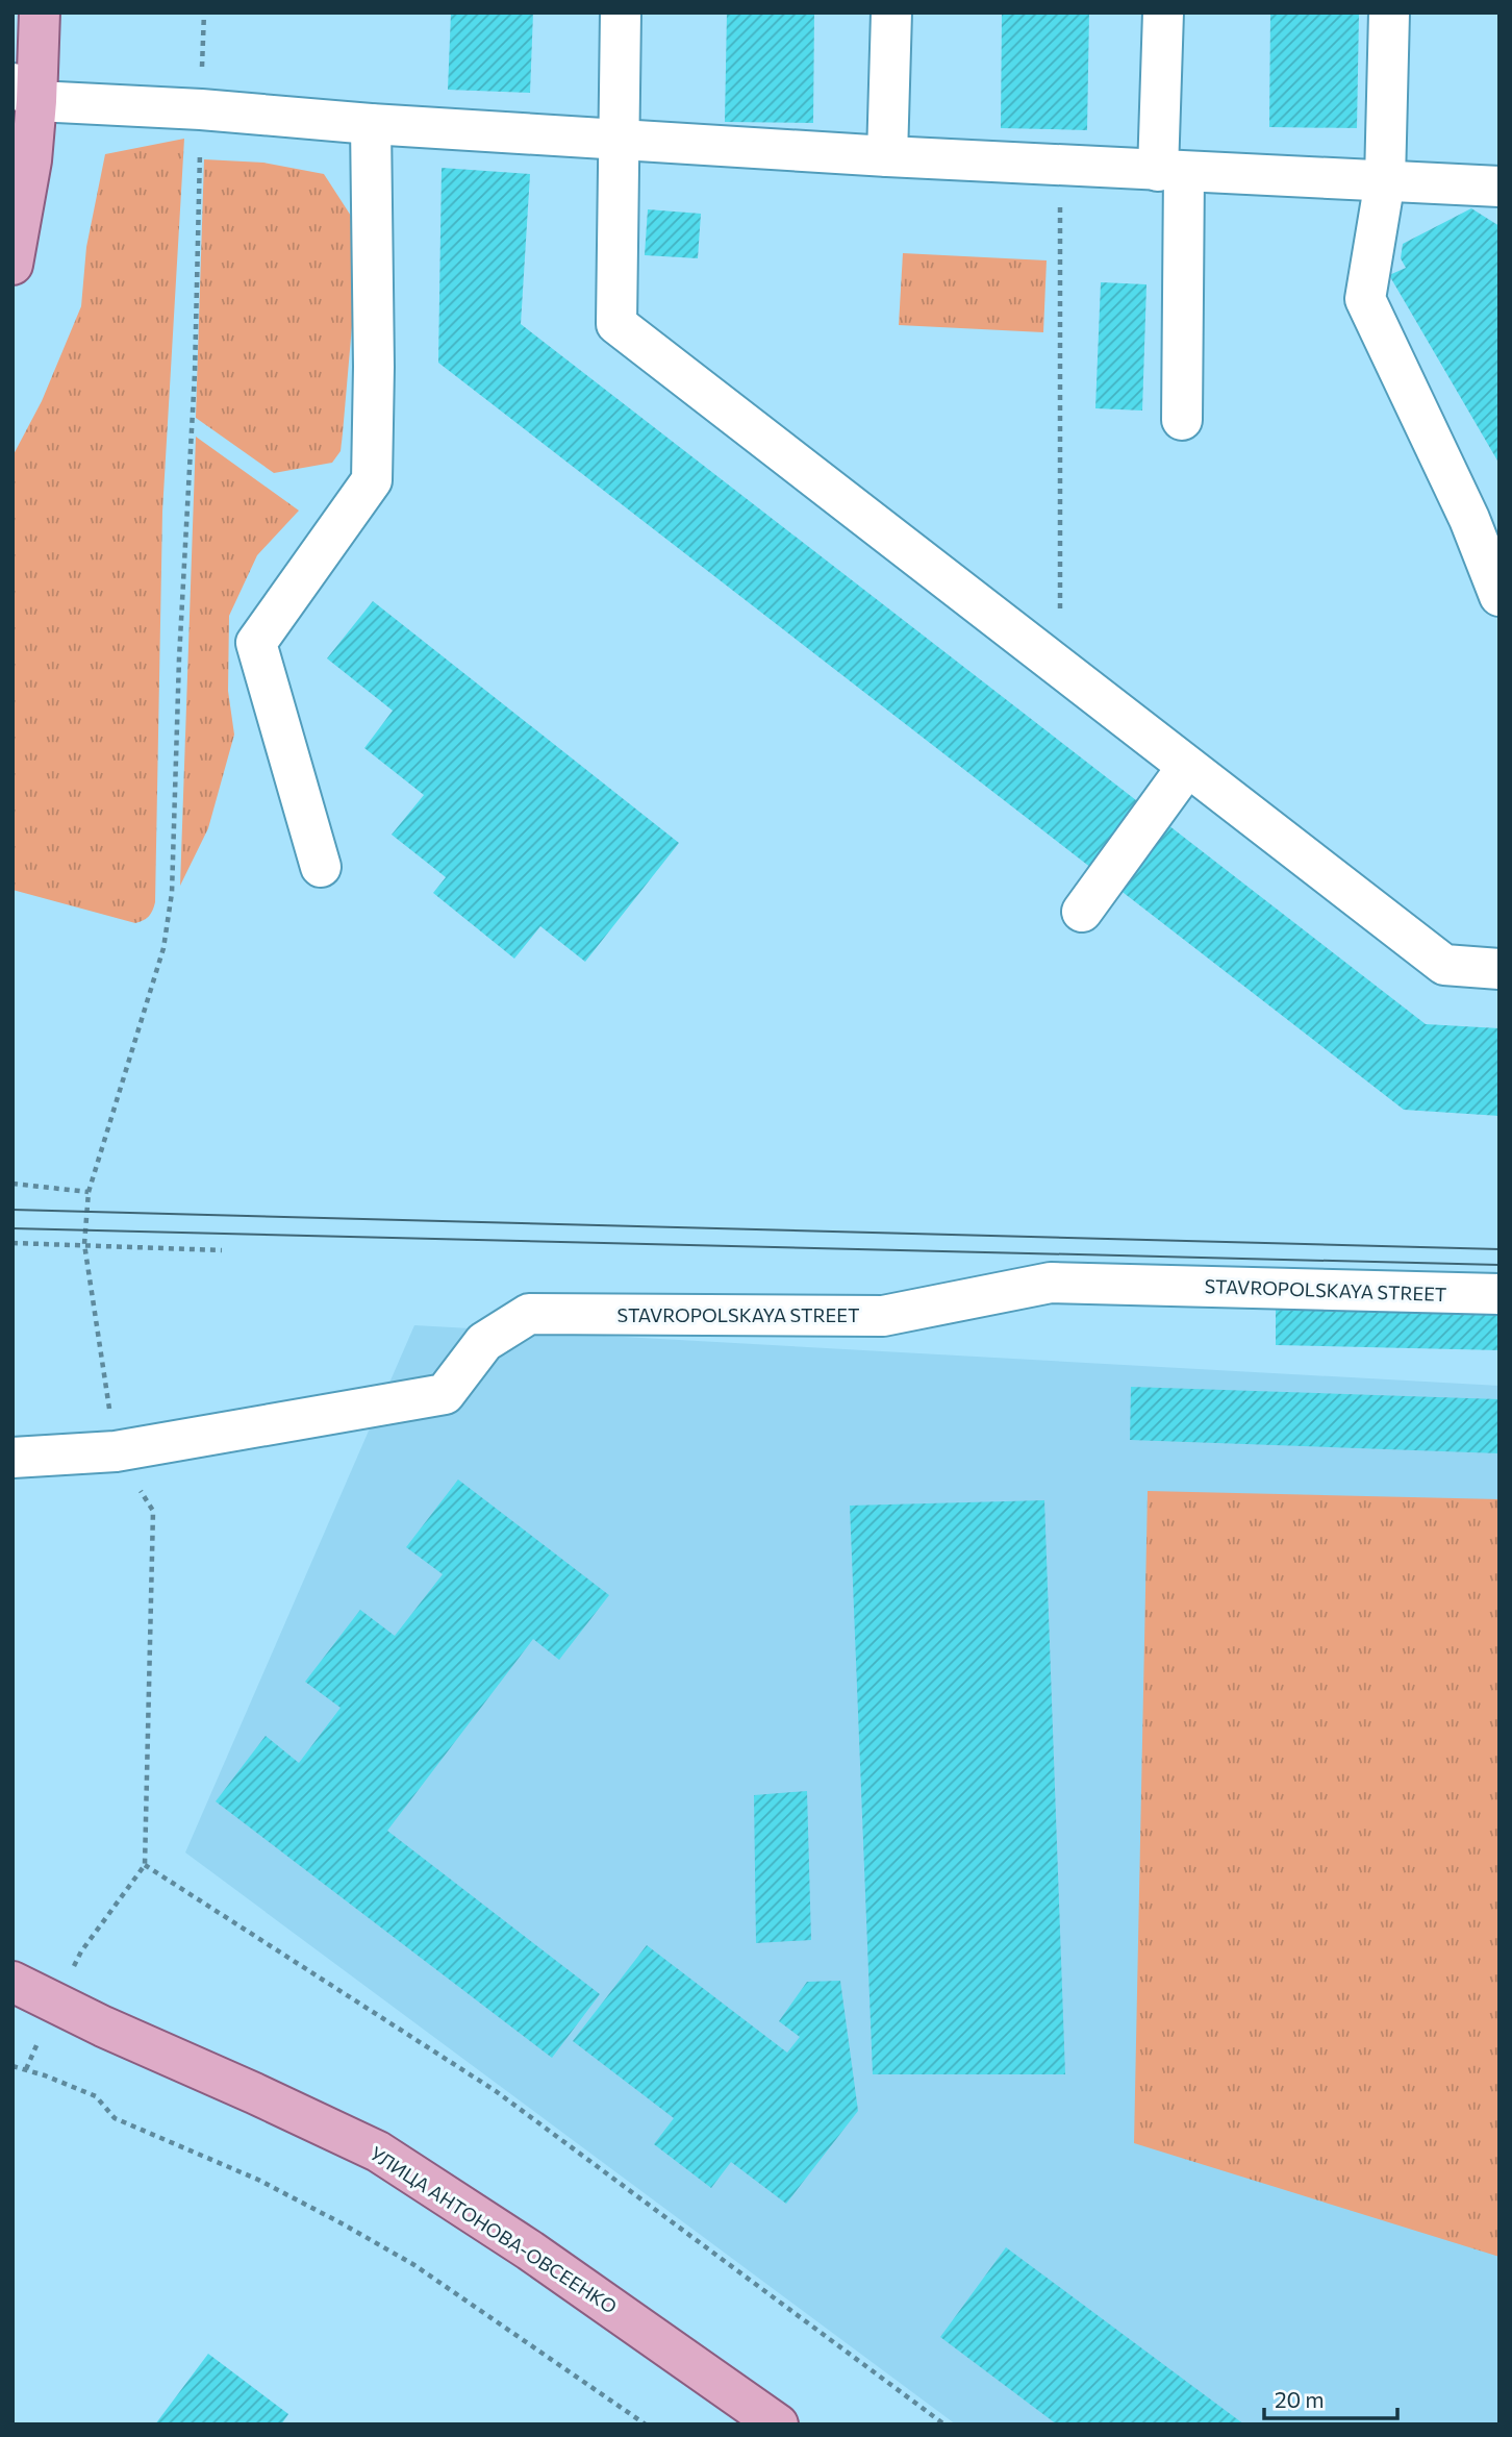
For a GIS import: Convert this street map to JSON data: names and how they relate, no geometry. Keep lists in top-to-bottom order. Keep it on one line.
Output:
{"streets":{"main road":["УЛИЦА АНТОНОВА-ОВСЕЕНКО"],"street":["STAVROPOLSKAYA STREET"]},"scale_bar":"20 m"}
